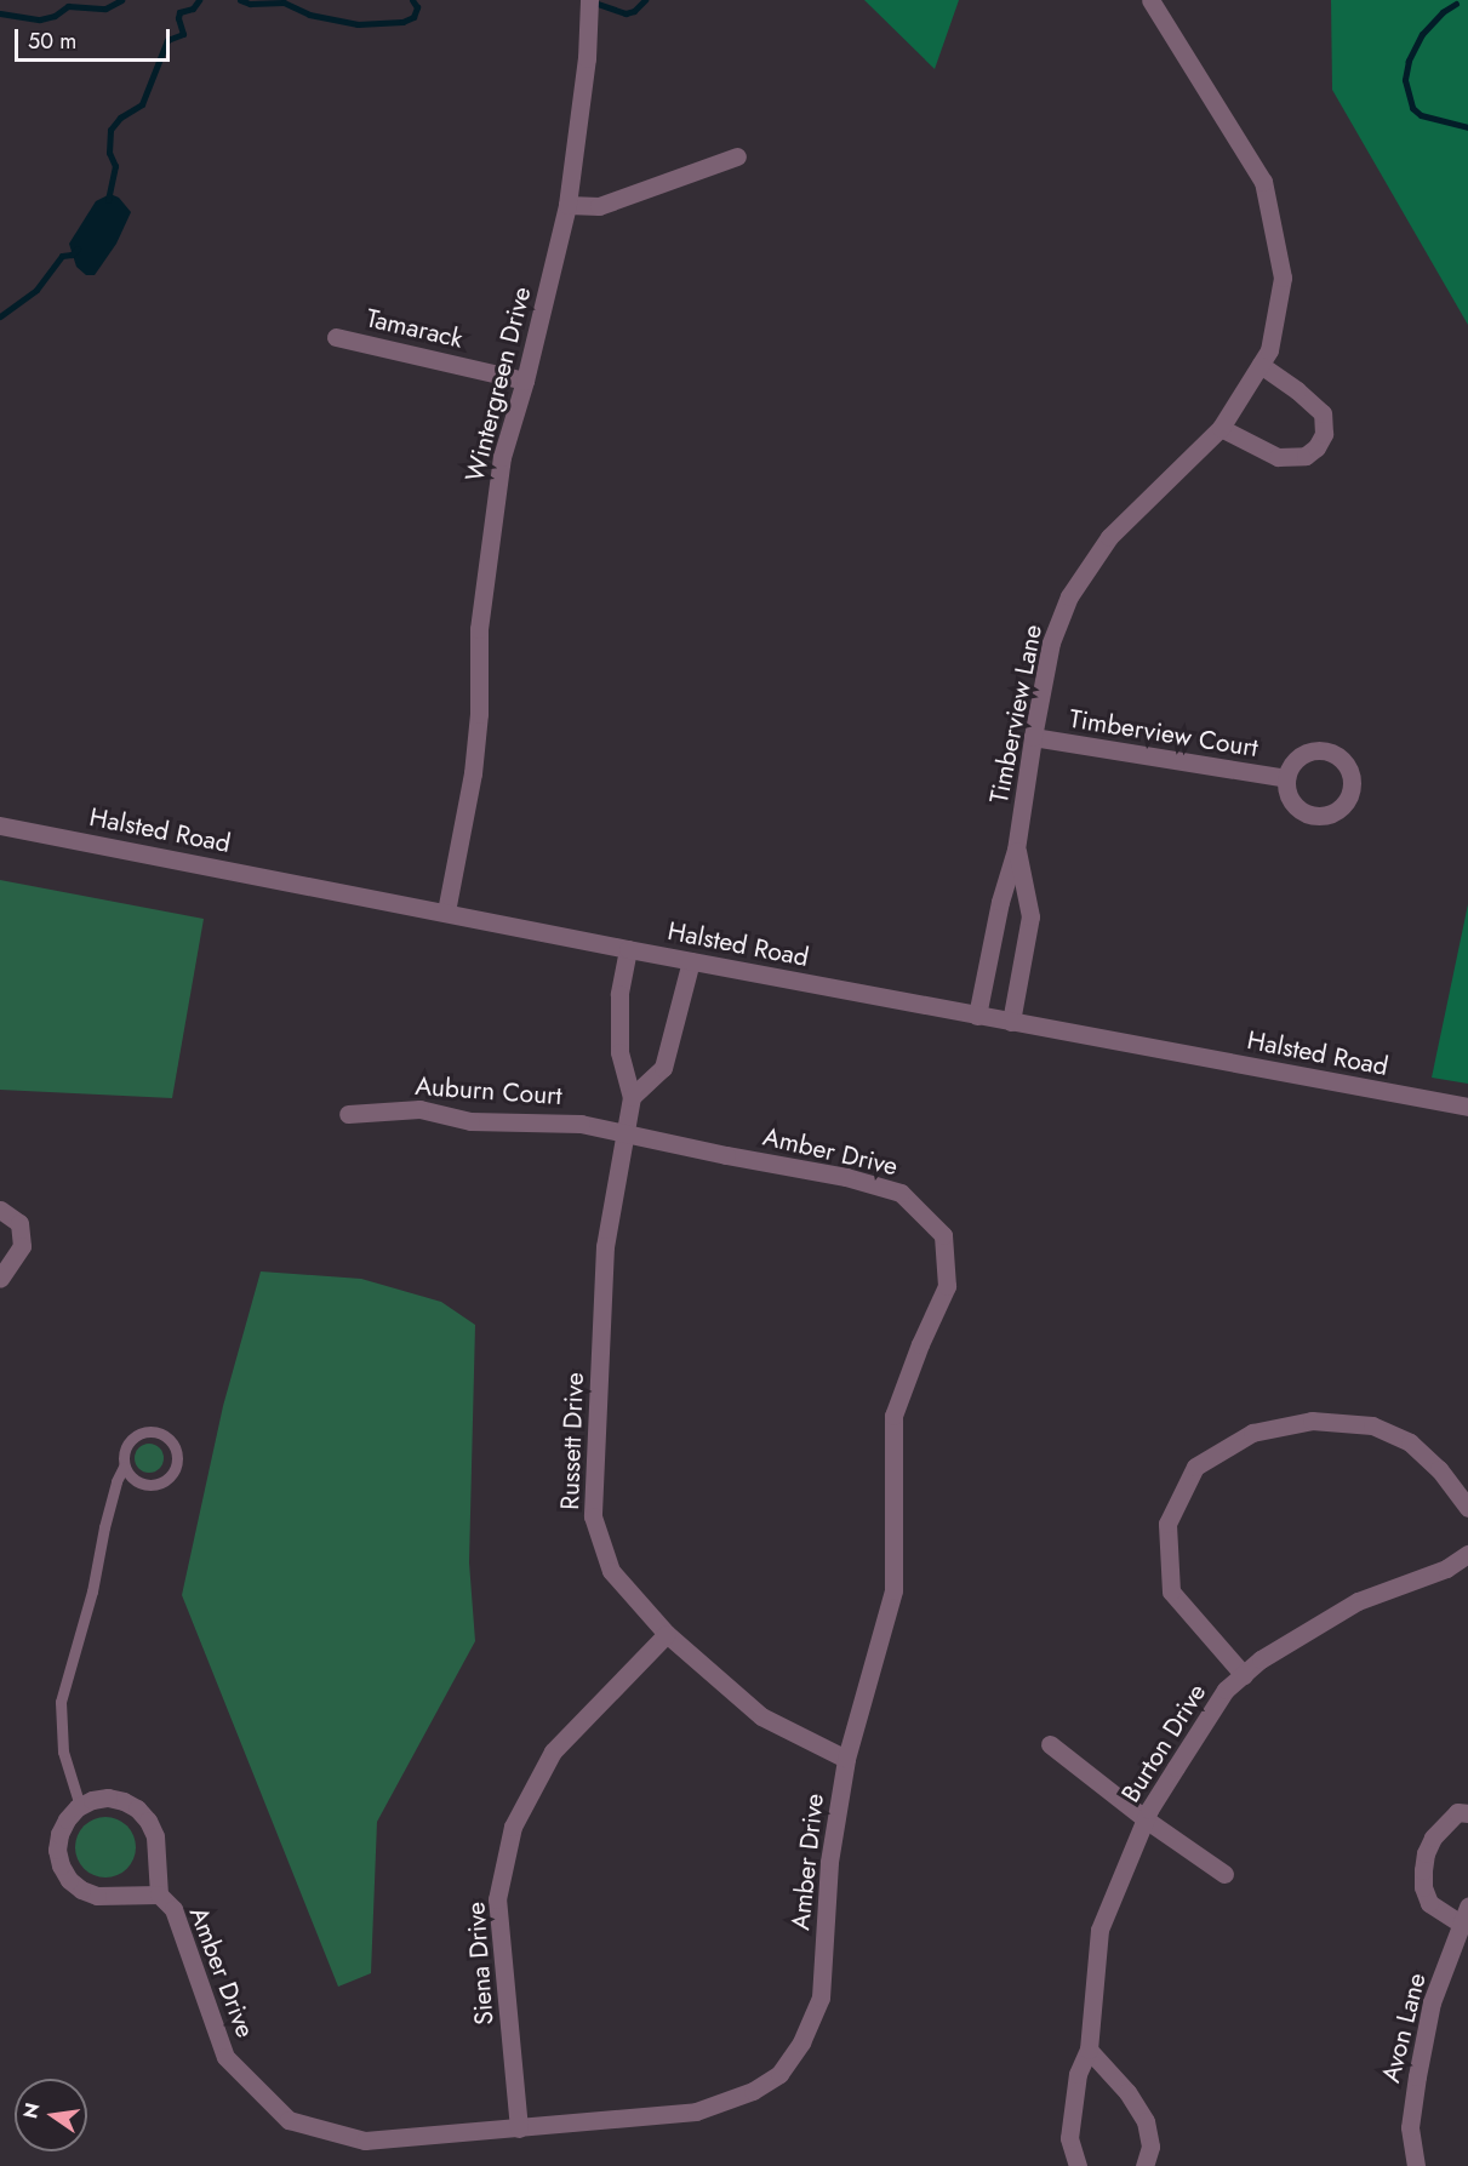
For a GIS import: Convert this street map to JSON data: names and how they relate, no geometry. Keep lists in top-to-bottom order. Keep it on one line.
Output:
{"streets":{"street":["Tamarack","Wintergreen Drive","Timberview Lane","Timberview Court","Halsted Road","Auburn Court","Amber Drive","Russett Drive","Burton Drive","Siena Drive","Avon Lane"]},"crossings":[["Tamarack","Wintergreen Drive"],["Wintergreen Drive","Halsted Road"],["Timberview Lane","Timberview Court"],["Timberview Lane","Halsted Road"],["Halsted Road","Russett Drive"],["Auburn Court","Amber Drive"],["Auburn Court","Russett Drive"],["Amber Drive","Russett Drive"],["Amber Drive","Siena Drive"],["Russett Drive","Siena Drive"]],"scale_bar":"50 m","north":"left"}
